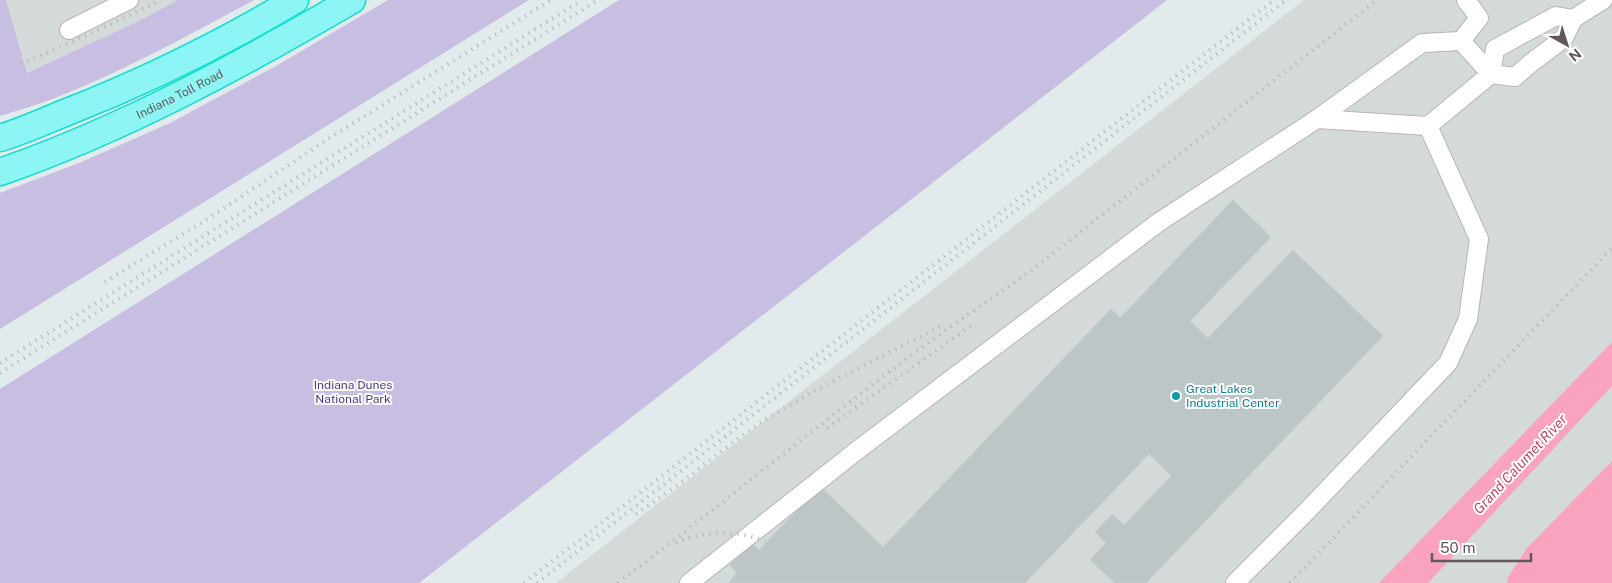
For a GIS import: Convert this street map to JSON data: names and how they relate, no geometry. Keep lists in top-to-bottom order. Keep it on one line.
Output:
{"streets":{"highway":["Indiana Toll Road"]},"water":["Grand Calumet River"],"parks":["Indiana Dunes National Park"],"places":["Great Lakes Industrial Center"],"scale_bar":"50 m","north":"bottom right"}
